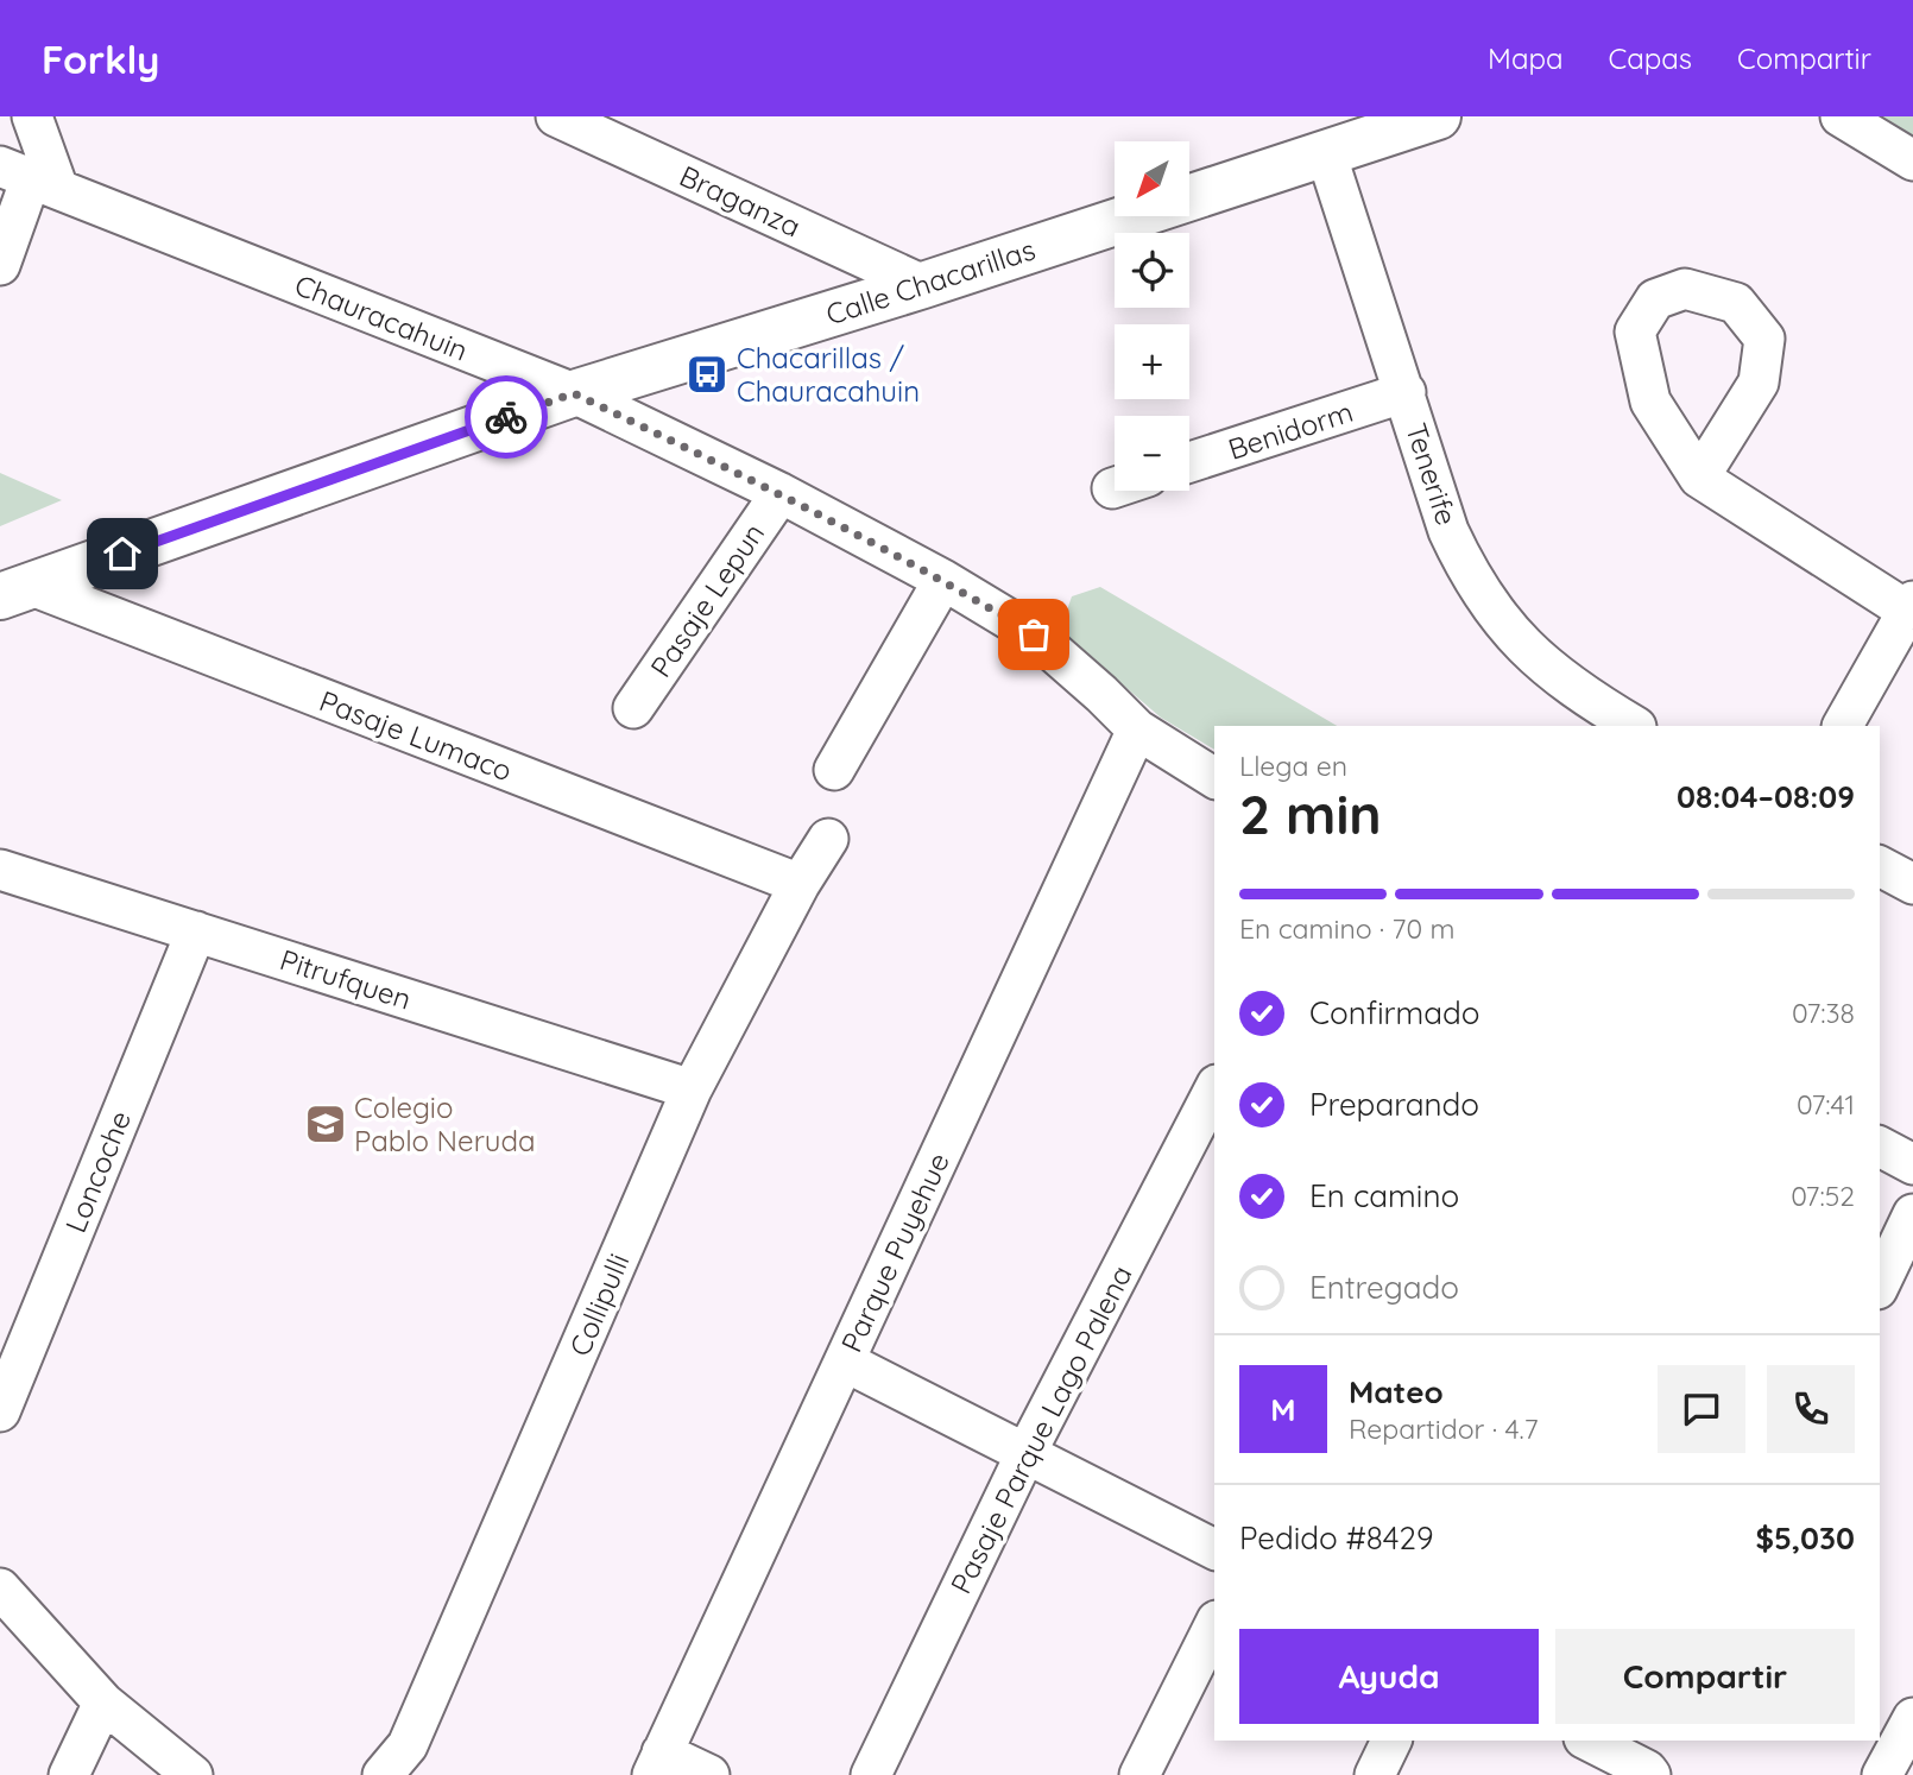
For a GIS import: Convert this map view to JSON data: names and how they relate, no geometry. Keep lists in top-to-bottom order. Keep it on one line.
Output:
{"streets":{"street":["Braganza","Calle Chacarillas","Chauracahuin","Benidorm","Tenerife","Pasaje Lepun","Pasaje Lumaco","Pitrufquen","Loncoche","Parque Puyehue","Collipulli","Pasaje Parque Lago Palena"]},"crossings":[["Braganza","Calle Chacarillas"],["Calle Chacarillas","Chauracahuin"],["Calle Chacarillas","Tenerife"],["Calle Chacarillas","Pasaje Lumaco"],["Chauracahuin","Pasaje Lepun"],["Chauracahuin","Parque Puyehue"],["Benidorm","Tenerife"],["Pasaje Lumaco","Collipulli"],["Pitrufquen","Loncoche"],["Pitrufquen","Collipulli"]],"places":{"bus stop":["Chacarillas / Chauracahuin"],"school or university":["Colegio Pablo Neruda"]},"north":"bottom left","page":{"header":"Forkly","nav":["Mapa","Capas","Compartir"],"map_buttons":["+","−"],"heading":["2 min","Llega en","08:04–08:09"],"panel":["Mateo","Repartidor · 4.7","Pedido #8429","$5,030"],"bar":"En camino · 70 m","list":[["Confirmado","07:38"],["Preparando","07:41"],["En camino","07:52"],"Entregado"],"round":"M","buttons":["Ayuda","Compartir"]}}
